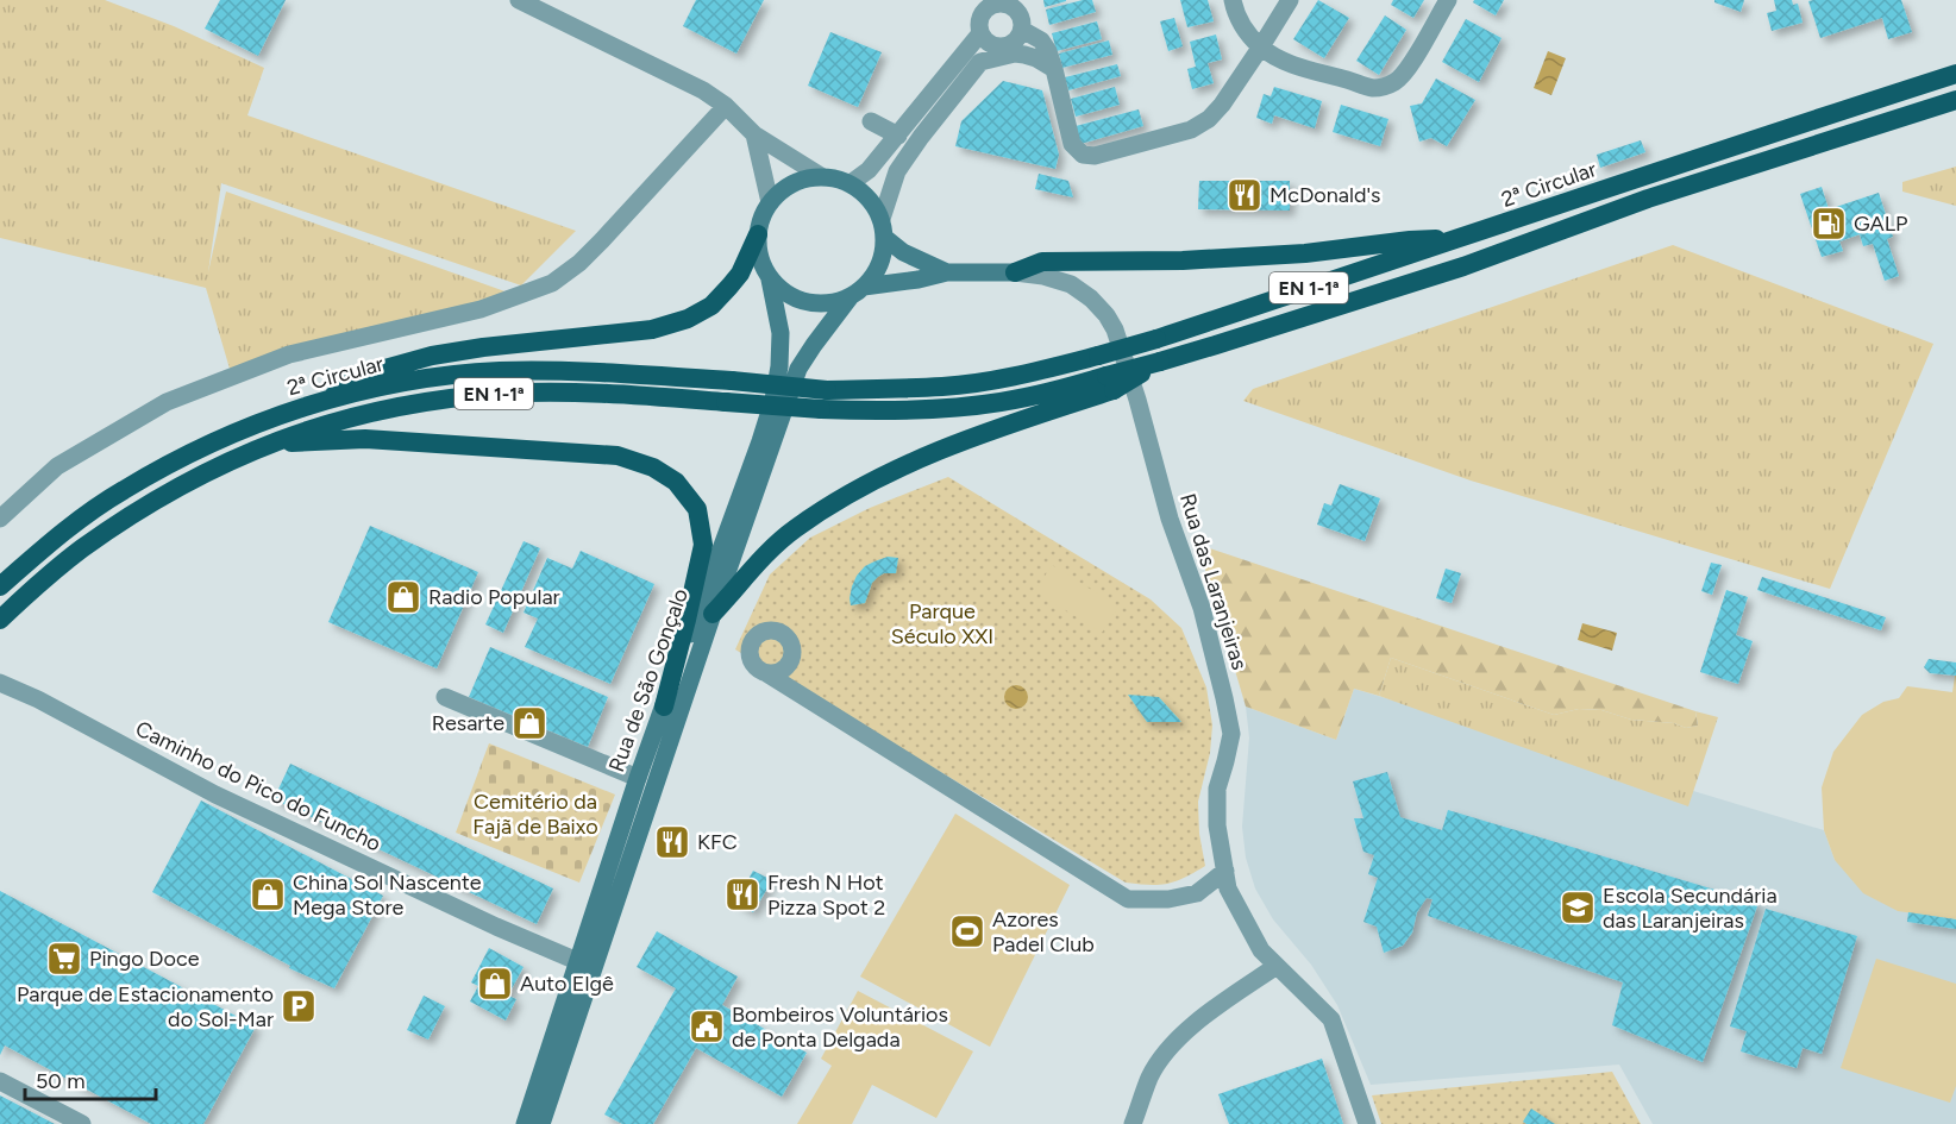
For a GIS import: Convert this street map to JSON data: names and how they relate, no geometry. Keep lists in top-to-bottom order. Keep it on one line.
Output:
{"streets":{"highway":["2ª Circular","EN 1-1ª"],"main road":["Rua das Laranjeiras","Rua de São Gonçalo"],"street":["Caminho do Pico do Funcho"]},"crossings":[["2ª Circular","EN 1-1ª"],["Rua das Laranjeiras","Rua de São Gonçalo"],["Rua de São Gonçalo","Caminho do Pico do Funcho"]],"parks":["Parque Século XXI","Cemitério da Fajã de Baixo"],"places":{"restaurant":["McDonald's","KFC","Fresh N Hot Pizza Spot 2"],"fuel station":["GALP"],"shop":["Radio Popular","Resarte","China Sol Nascente Mega Store","Auto Elgê"],"school or university":["Escola Secundária das Laranjeiras"],"sports":["Azores Padel Club"],"supermarket":["Pingo Doce"],"parking":["Parque de Estacionamento do Sol-Mar"],"public building":["Bombeiros Voluntários de Ponta Delgada"]},"scale_bar":"50 m"}
